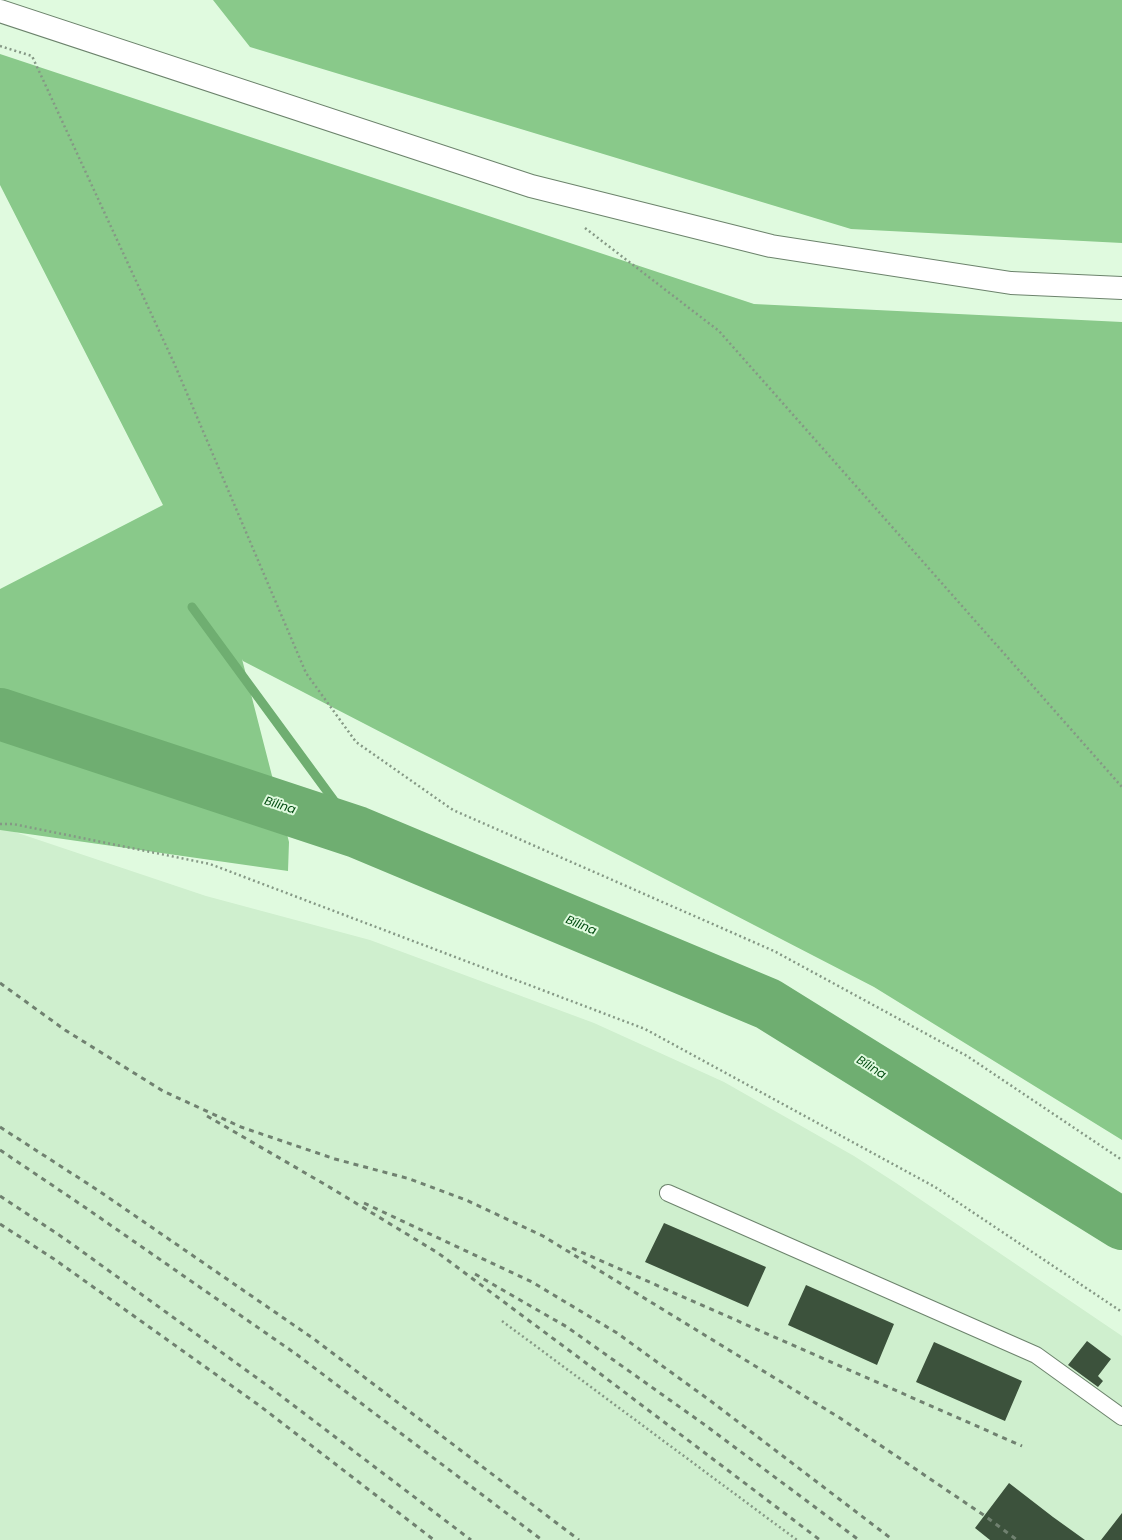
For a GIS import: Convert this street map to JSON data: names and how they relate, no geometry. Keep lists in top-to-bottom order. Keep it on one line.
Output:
{"water":["Bílina"]}
